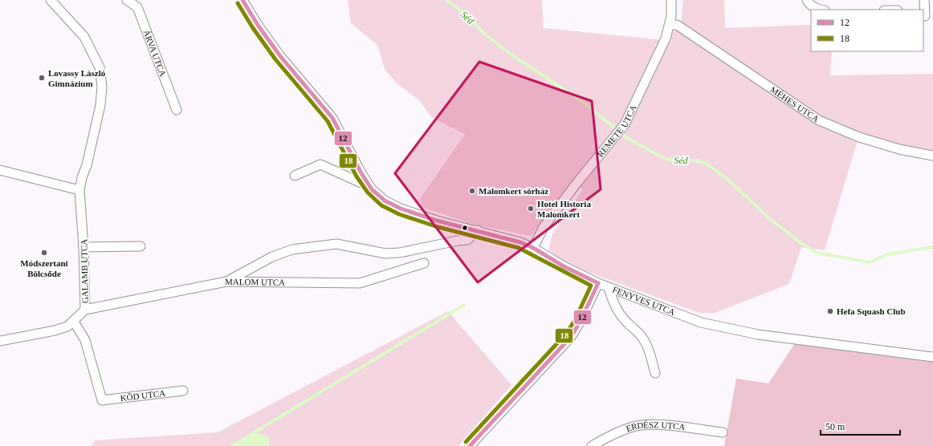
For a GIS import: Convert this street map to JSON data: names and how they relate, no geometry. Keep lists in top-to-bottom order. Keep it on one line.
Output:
{"streets":{"street":["ÁRVA UTCA","MÉHES UTCA","REMETE UTCA","GALAMB UTCA","MALOM UTCA","FENYVES UTCA","KÖD UTCA","ERDÉSZ UTCA"]},"crossings":[["MÉHES UTCA","REMETE UTCA"],["REMETE UTCA","FENYVES UTCA"],["GALAMB UTCA","MALOM UTCA"],["GALAMB UTCA","KÖD UTCA"]],"water":["Séd"],"places":["Lovassy László Gimnázium","Malomkert sörház","Hotel Historia Malomkert","Módszertani Bölcsőde","Hefa Squash Club"],"lines":["transit line 12","transit line 18"],"legend":["12","18"],"scale_bar":"50 m"}
